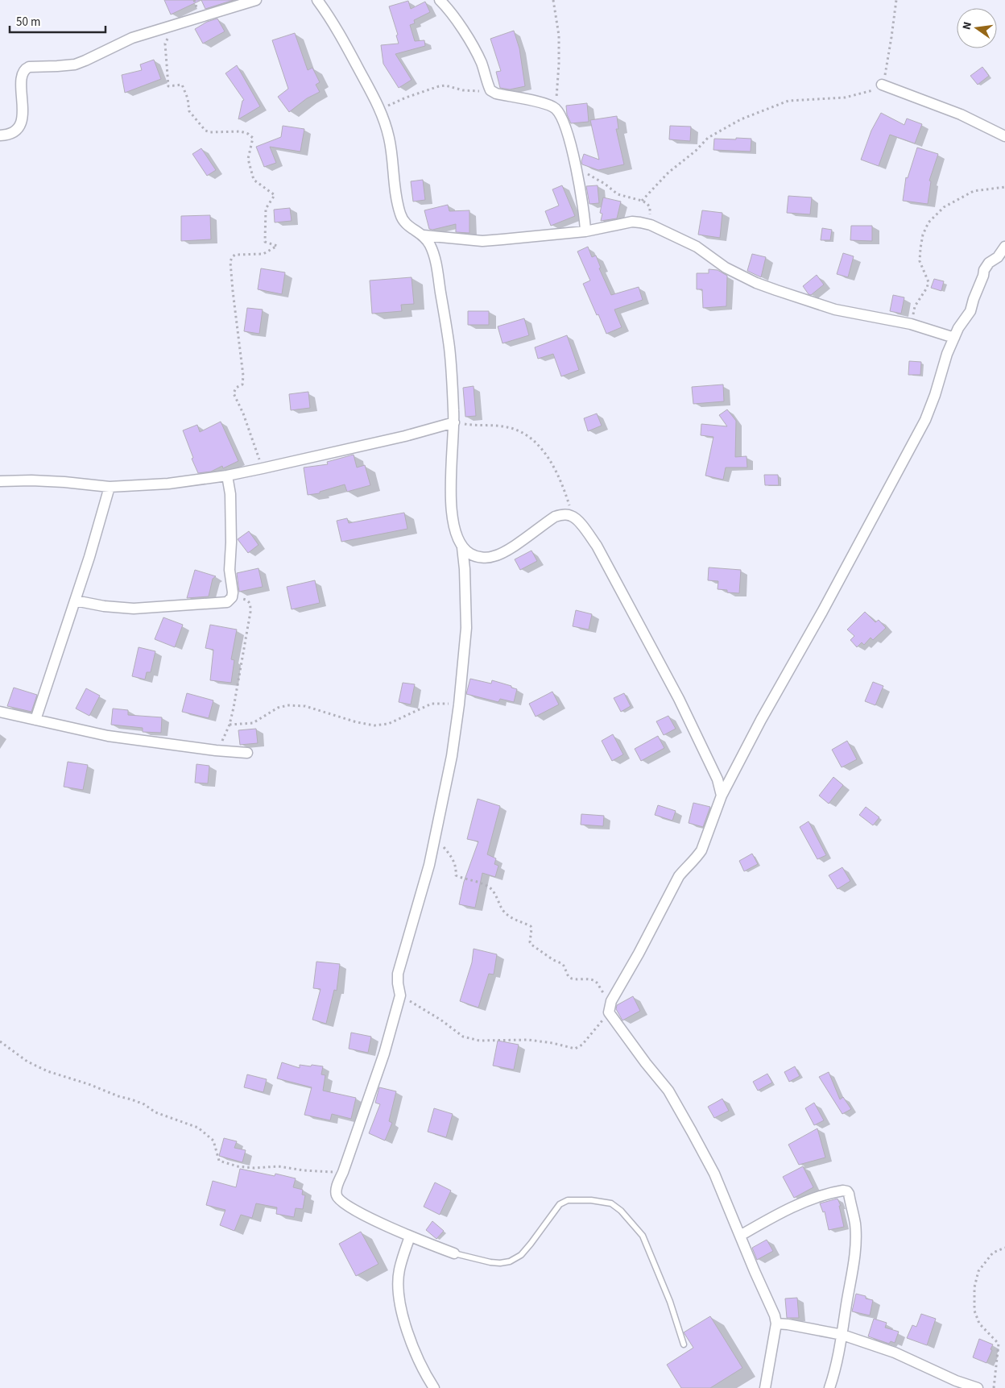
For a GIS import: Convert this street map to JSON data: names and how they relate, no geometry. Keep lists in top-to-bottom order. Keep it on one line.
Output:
{"scale_bar":"50 m","north":"left"}
